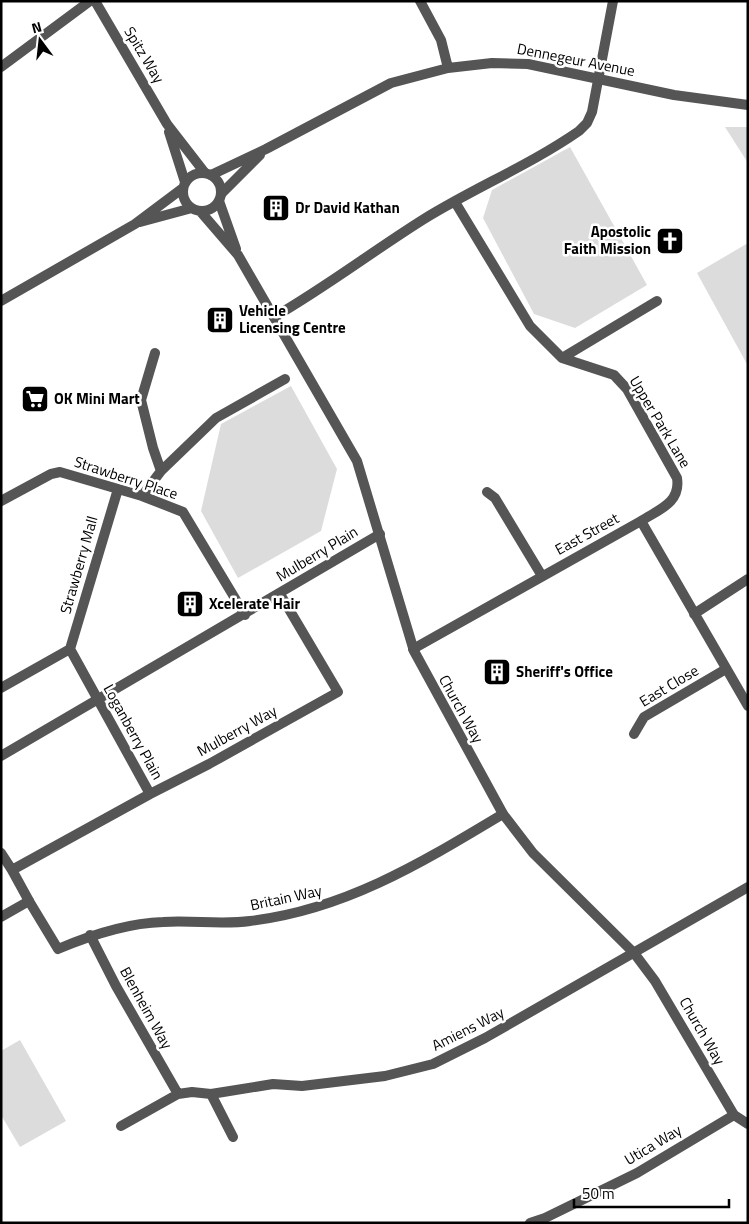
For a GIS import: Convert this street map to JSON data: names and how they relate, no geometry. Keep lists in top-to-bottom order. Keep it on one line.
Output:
{"streets":{"street":["Spitz Way","Dennegeur Avenue","Upper Park Lane","Strawberry Place","East Street","Mulberry Plain","Strawberry Mall","East Close","Church Way","Mulberry Way","Loganberry Plain","Britain Way","Blenheim Way","Amiens Way","Utica Way"]},"crossings":[["Spitz Way","Dennegeur Avenue"],["Spitz Way","Church Way"],["Dennegeur Avenue","Church Way"],["Upper Park Lane","East Street"],["Strawberry Place","Mulberry Plain"],["Strawberry Place","Strawberry Mall"],["East Street","East Close"],["East Street","Church Way"],["Mulberry Plain","Church Way"],["Mulberry Plain","Mulberry Way"],["Mulberry Plain","Loganberry Plain"],["Strawberry Mall","Loganberry Plain"],["Church Way","Britain Way"],["Church Way","Amiens Way"],["Church Way","Utica Way"],["Mulberry Way","Loganberry Plain"],["Britain Way","Blenheim Way"],["Blenheim Way","Amiens Way"]],"places":{"building":["Dr David Kathan","Vehicle Licensing Centre","Xcelerate Hair","Sheriff's Office"],"church":["Apostolic Faith Mission"],"supermarket":["OK Mini Mart"]},"scale_bar":"50 m","north":"top"}
